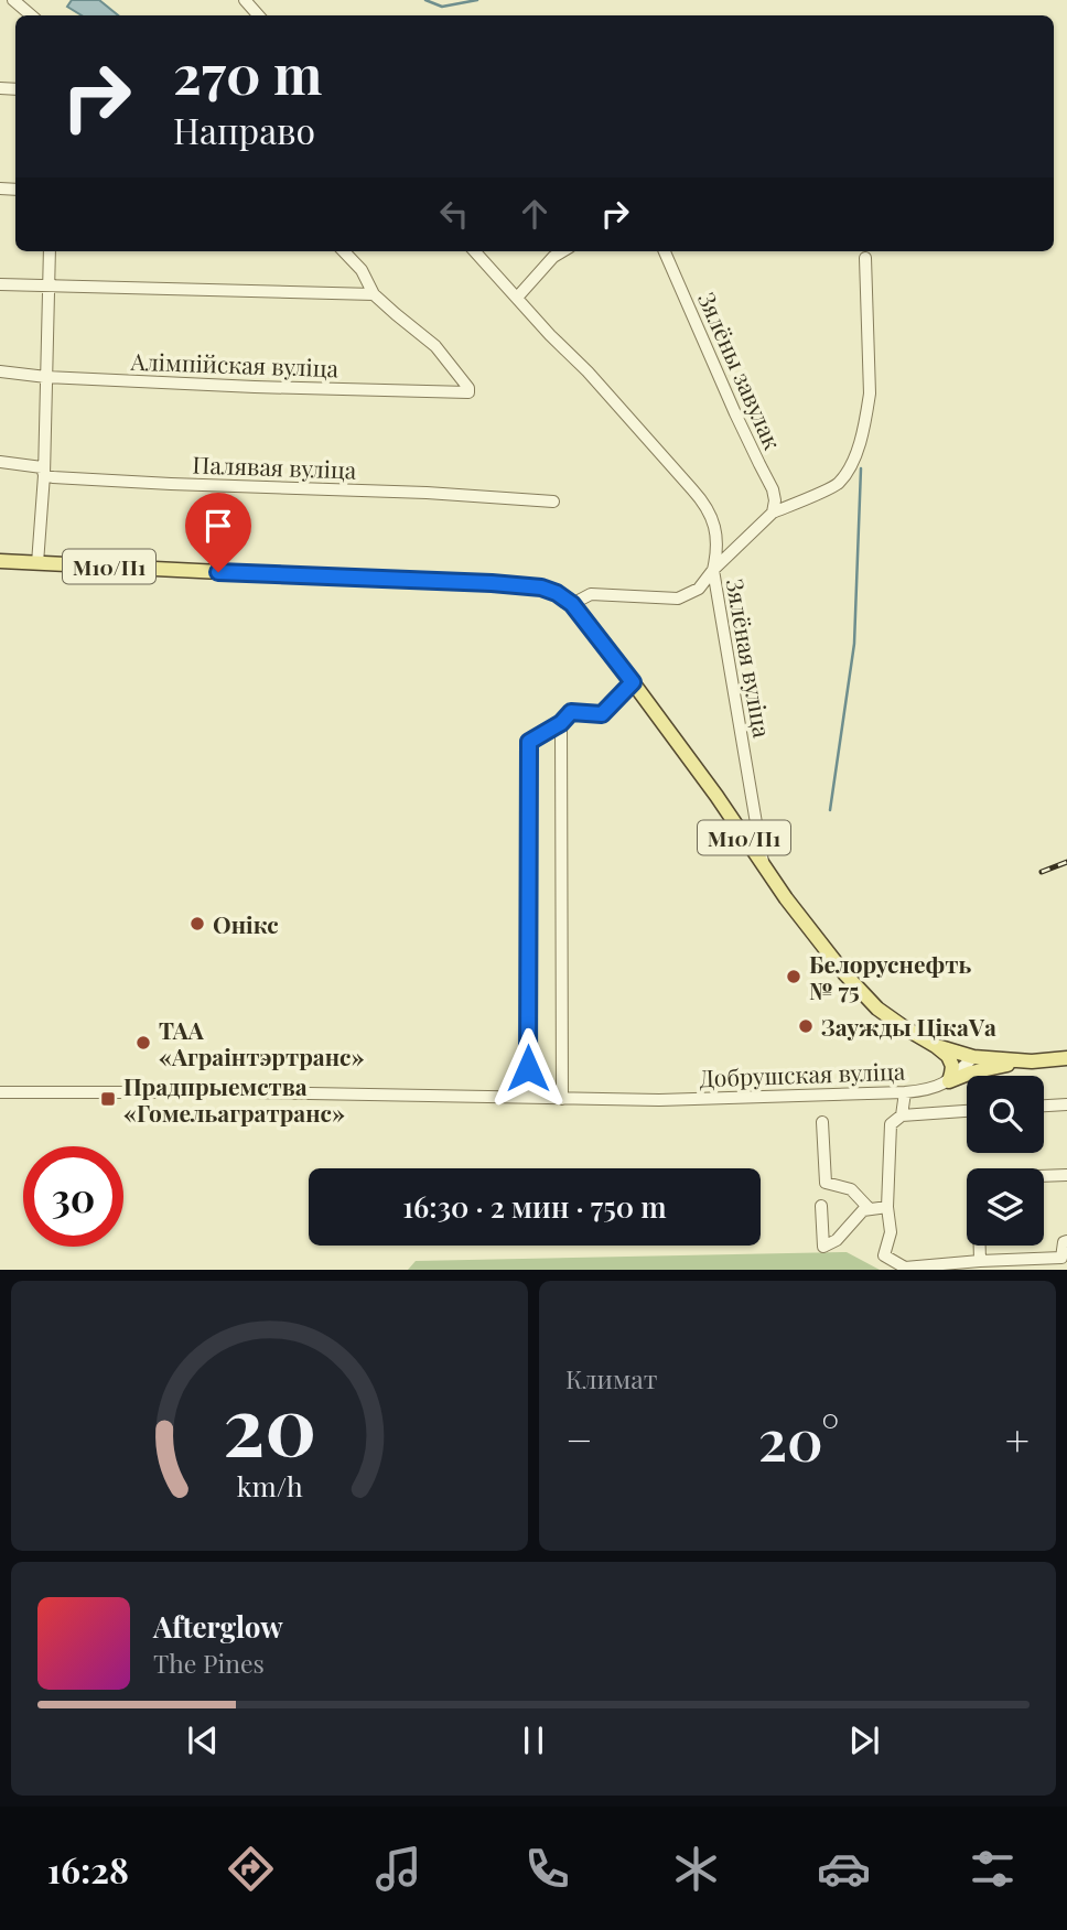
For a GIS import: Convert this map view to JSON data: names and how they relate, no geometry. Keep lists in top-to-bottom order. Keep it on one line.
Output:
{"streets":{"main road":["М10/П1"],"street":["Алімпійская вуліца","Зялёны завулак","Палявая вуліца","Зялёная вуліца","Добрушская вуліца"]},"crossings":[["М10/П1","Зялёная вуліца"]],"places":{"other":["Онікс","Белоруснефть № 75","Заужды ЦікаVа","ТАА «Аграінтэртранс»"],"transit":["Прадпрыемства «Гомельагратранс»"]},"page":{"turn":["270 m","Направо"],"limit":"30","trip":"16:30 · 2 мин · 750 m","tile":"Климат","heat":["−","20°","+"],"song":["Afterglow","The Pines"],"tabs":"16:28","gauge":["20","km/h"]}}
